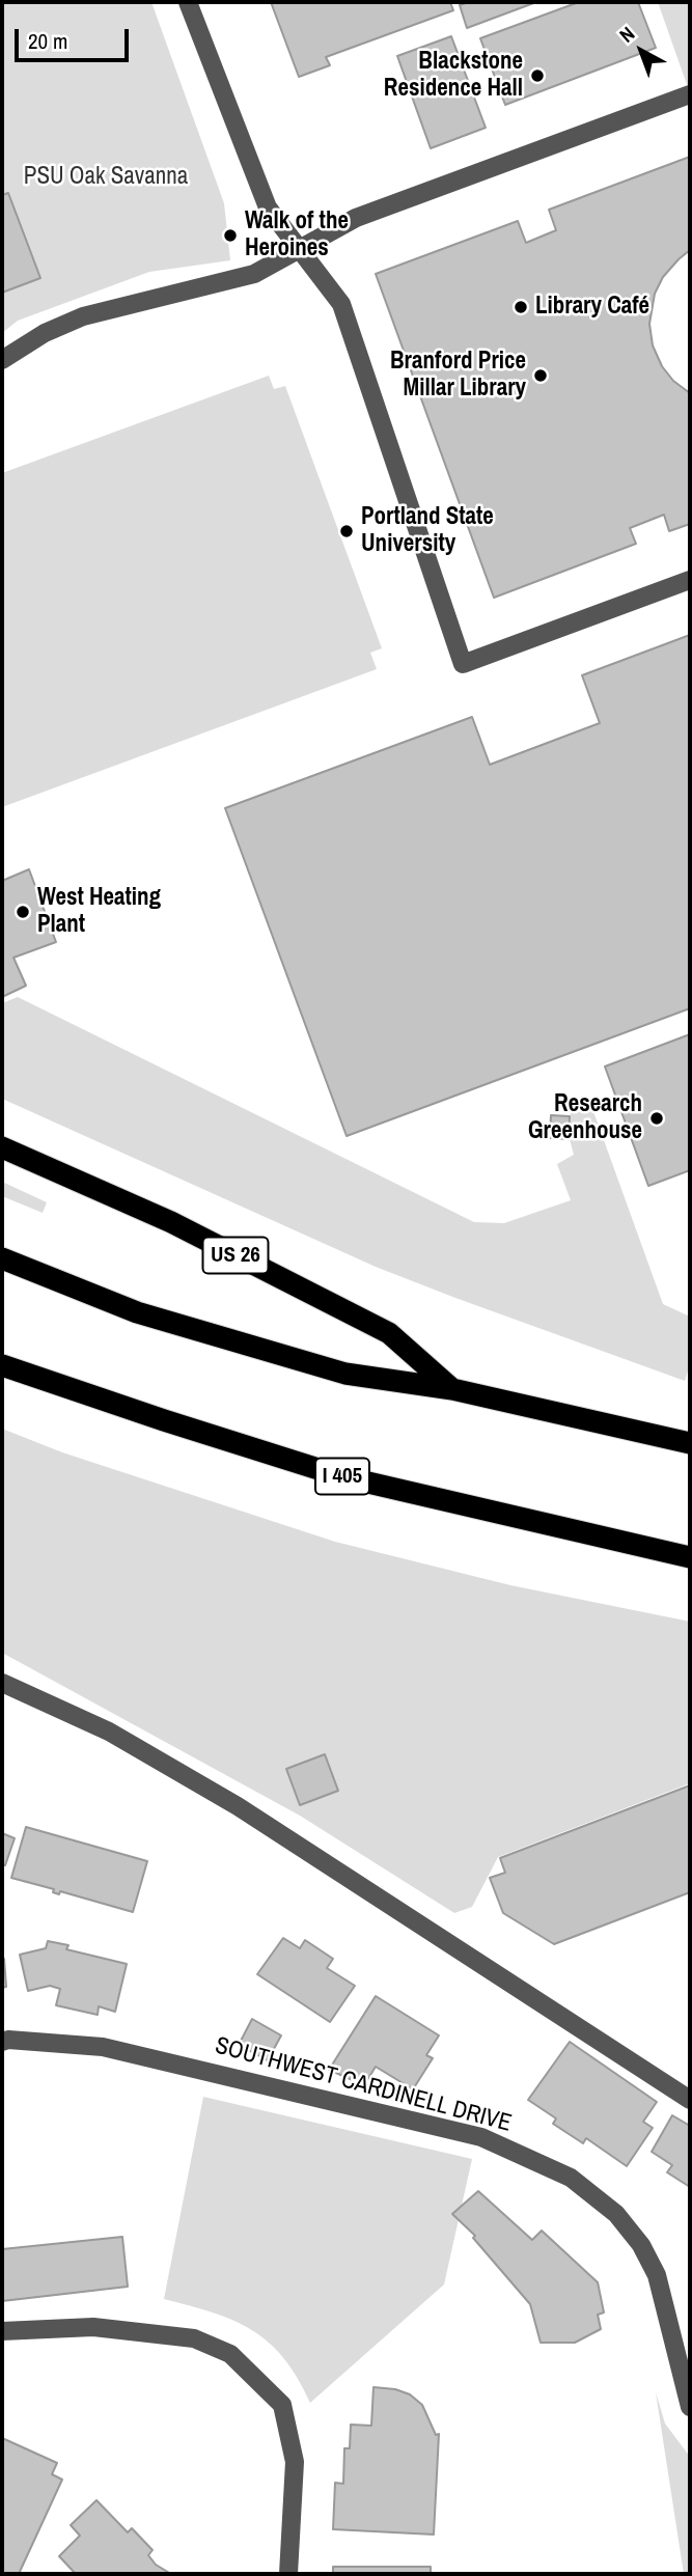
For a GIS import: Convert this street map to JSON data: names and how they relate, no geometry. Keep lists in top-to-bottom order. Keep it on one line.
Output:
{"streets":{"highway":["US 26","I 405"],"street":["SOUTHWEST CARDINELL DRIVE"]},"parks":["PSU Oak Savanna"],"places":["Blackstone Residence Hall","Walk of the Heroines","Library Café","Branford Price Millar Library","Portland State University","West Heating Plant","Research Greenhouse"],"scale_bar":"20 m","north":"top left"}
